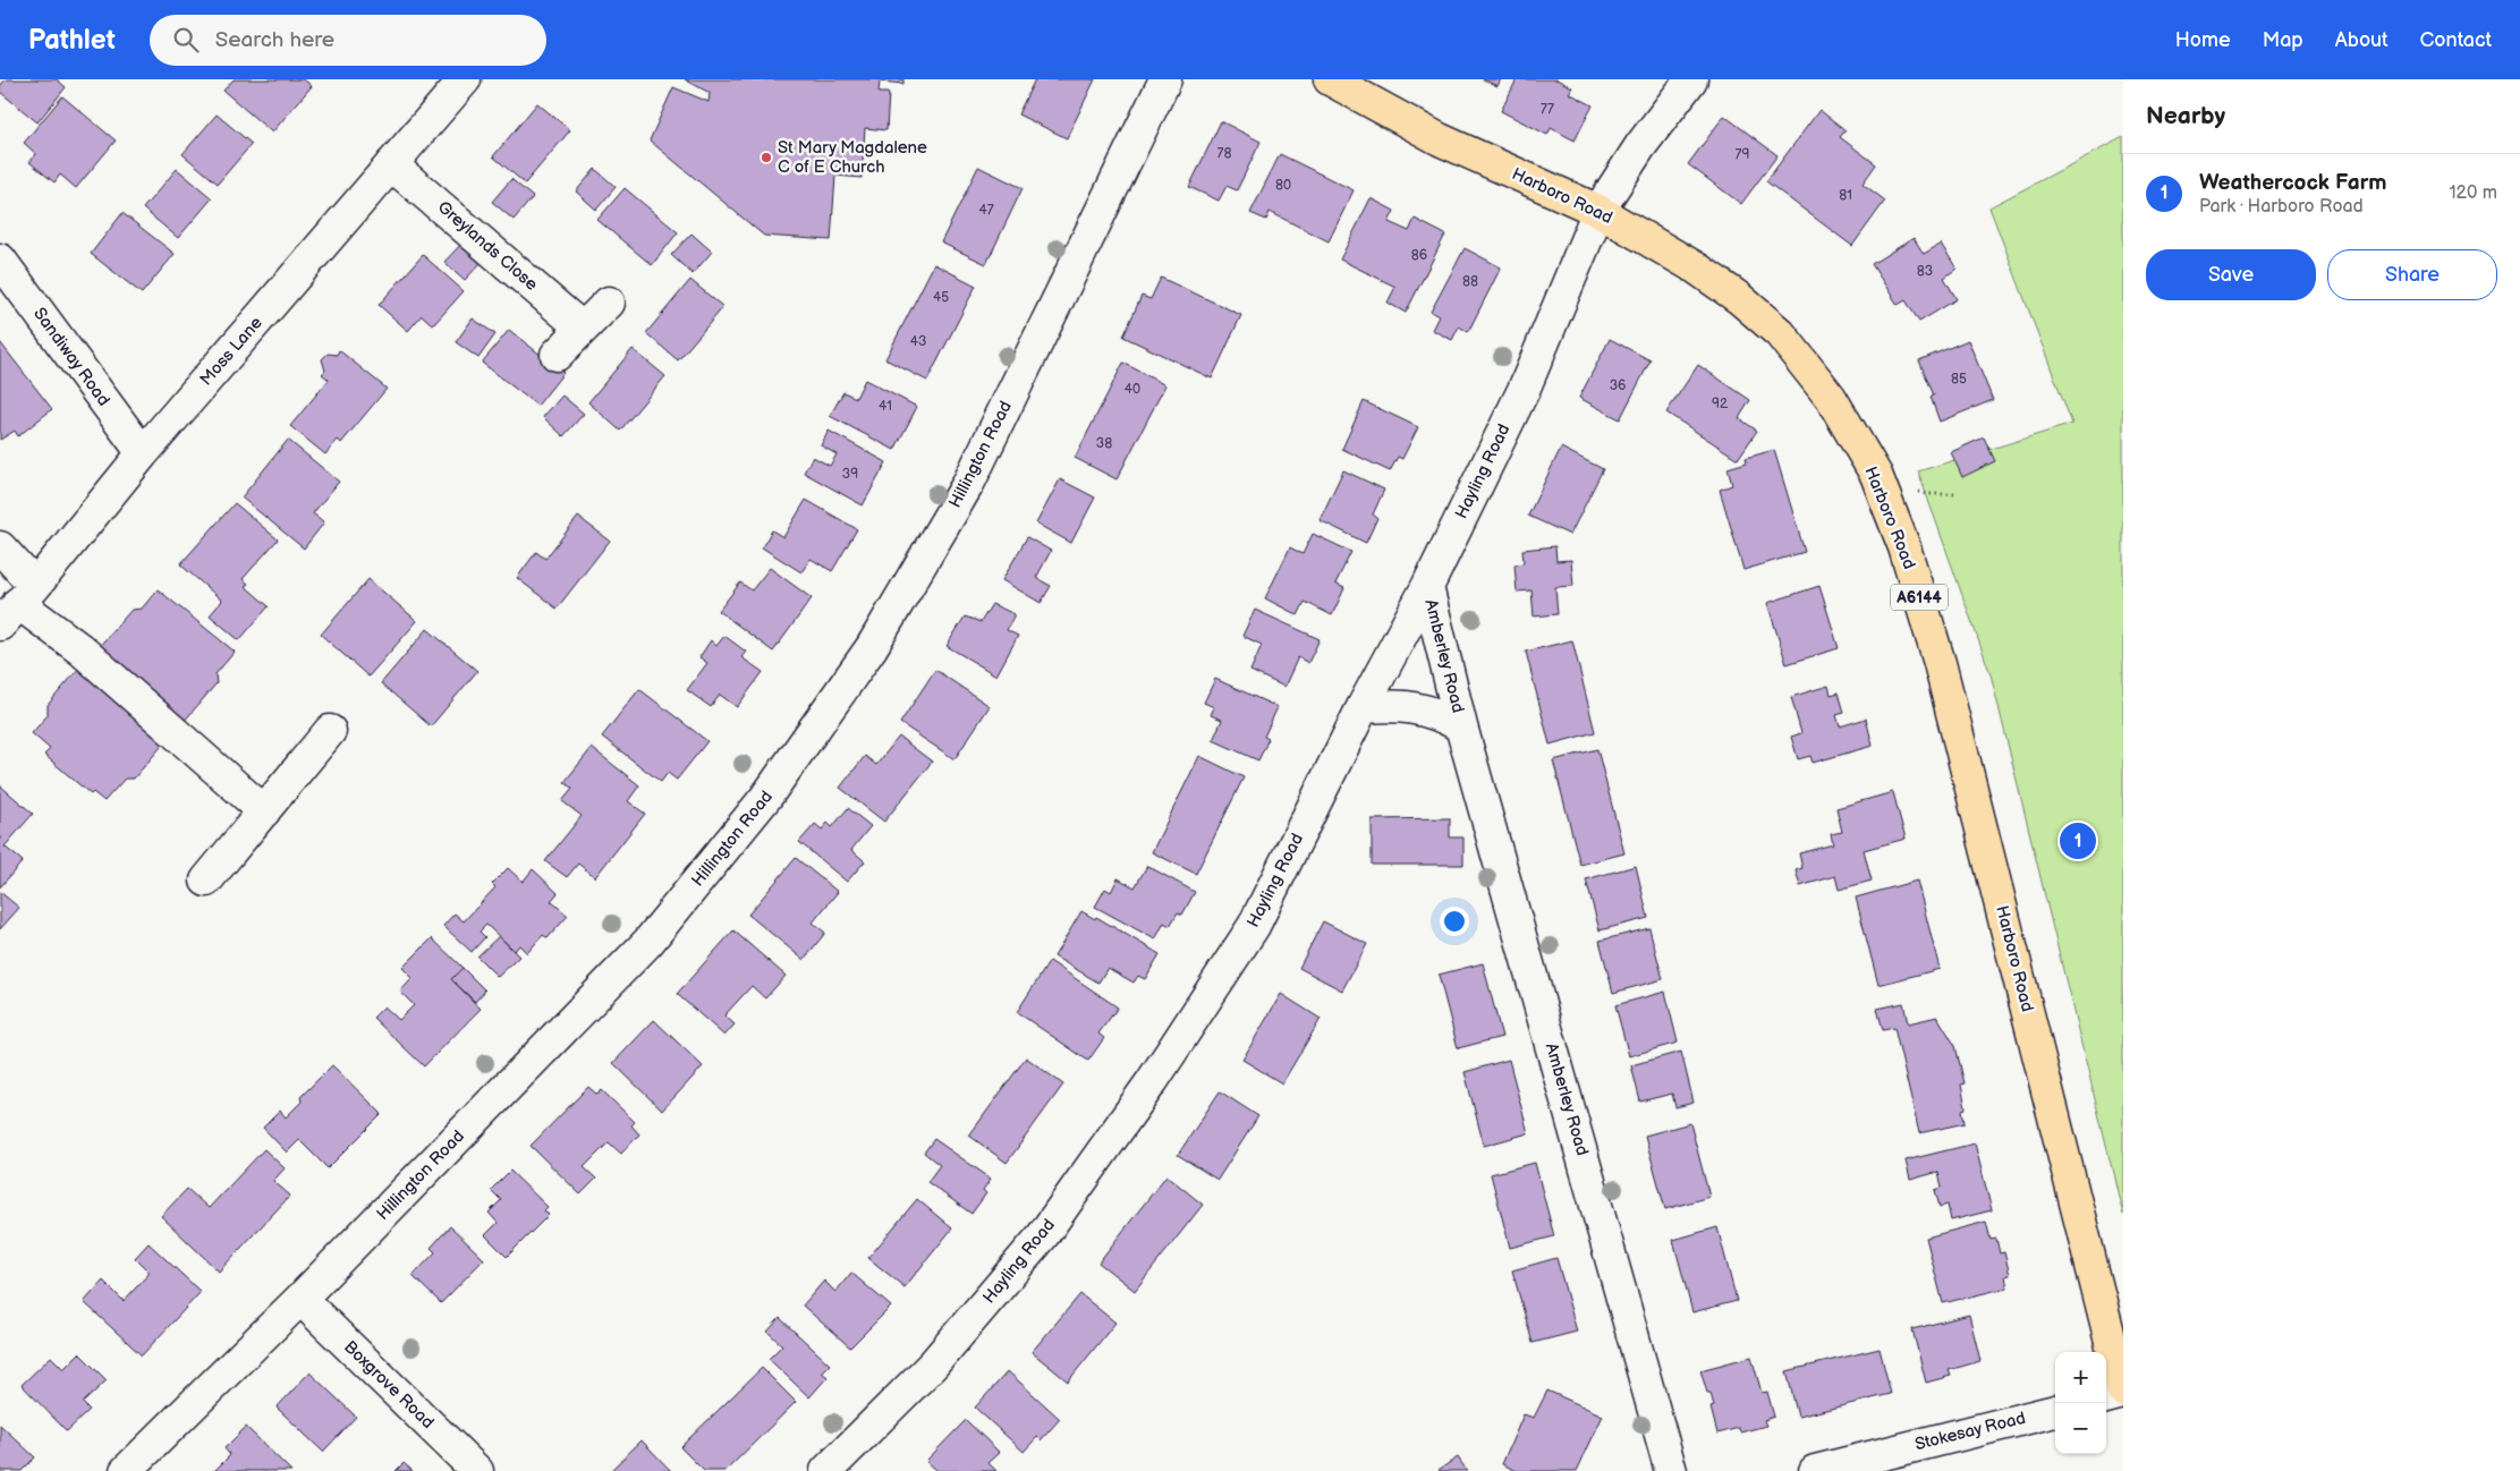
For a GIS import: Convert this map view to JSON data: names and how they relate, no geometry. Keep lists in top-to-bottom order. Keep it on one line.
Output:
{"streets":{"main road":["Harboro Road","A6144"],"street":["Greylands Close","Moss Lane","Sandiway Road","Hillington Road","Hayling Road","Amberley Road","Boxgrove Road","Stokesay Road"]},"crossings":[["Harboro Road","Hayling Road"],["Greylands Close","Moss Lane"],["Moss Lane","Sandiway Road"],["Hillington Road","Boxgrove Road"],["Hayling Road","Amberley Road"]],"places":["St Mary Magdalene C of E Church"],"house_numbers":["77","78","79","80","81","47","86","83","88","45","43","85","36","40","92","41","38","39"],"page":{"header":"Pathlet","search":"Search here","nav":["Home","Map","About","Contact"],"heading":"Nearby","list":[{"mark":"1","name":"Weathercock Farm","note":"Park · Harboro Road","value":"120 m"}],"buttons":["Save","Share"],"pins":"1","map_buttons":["+","−"]}}
